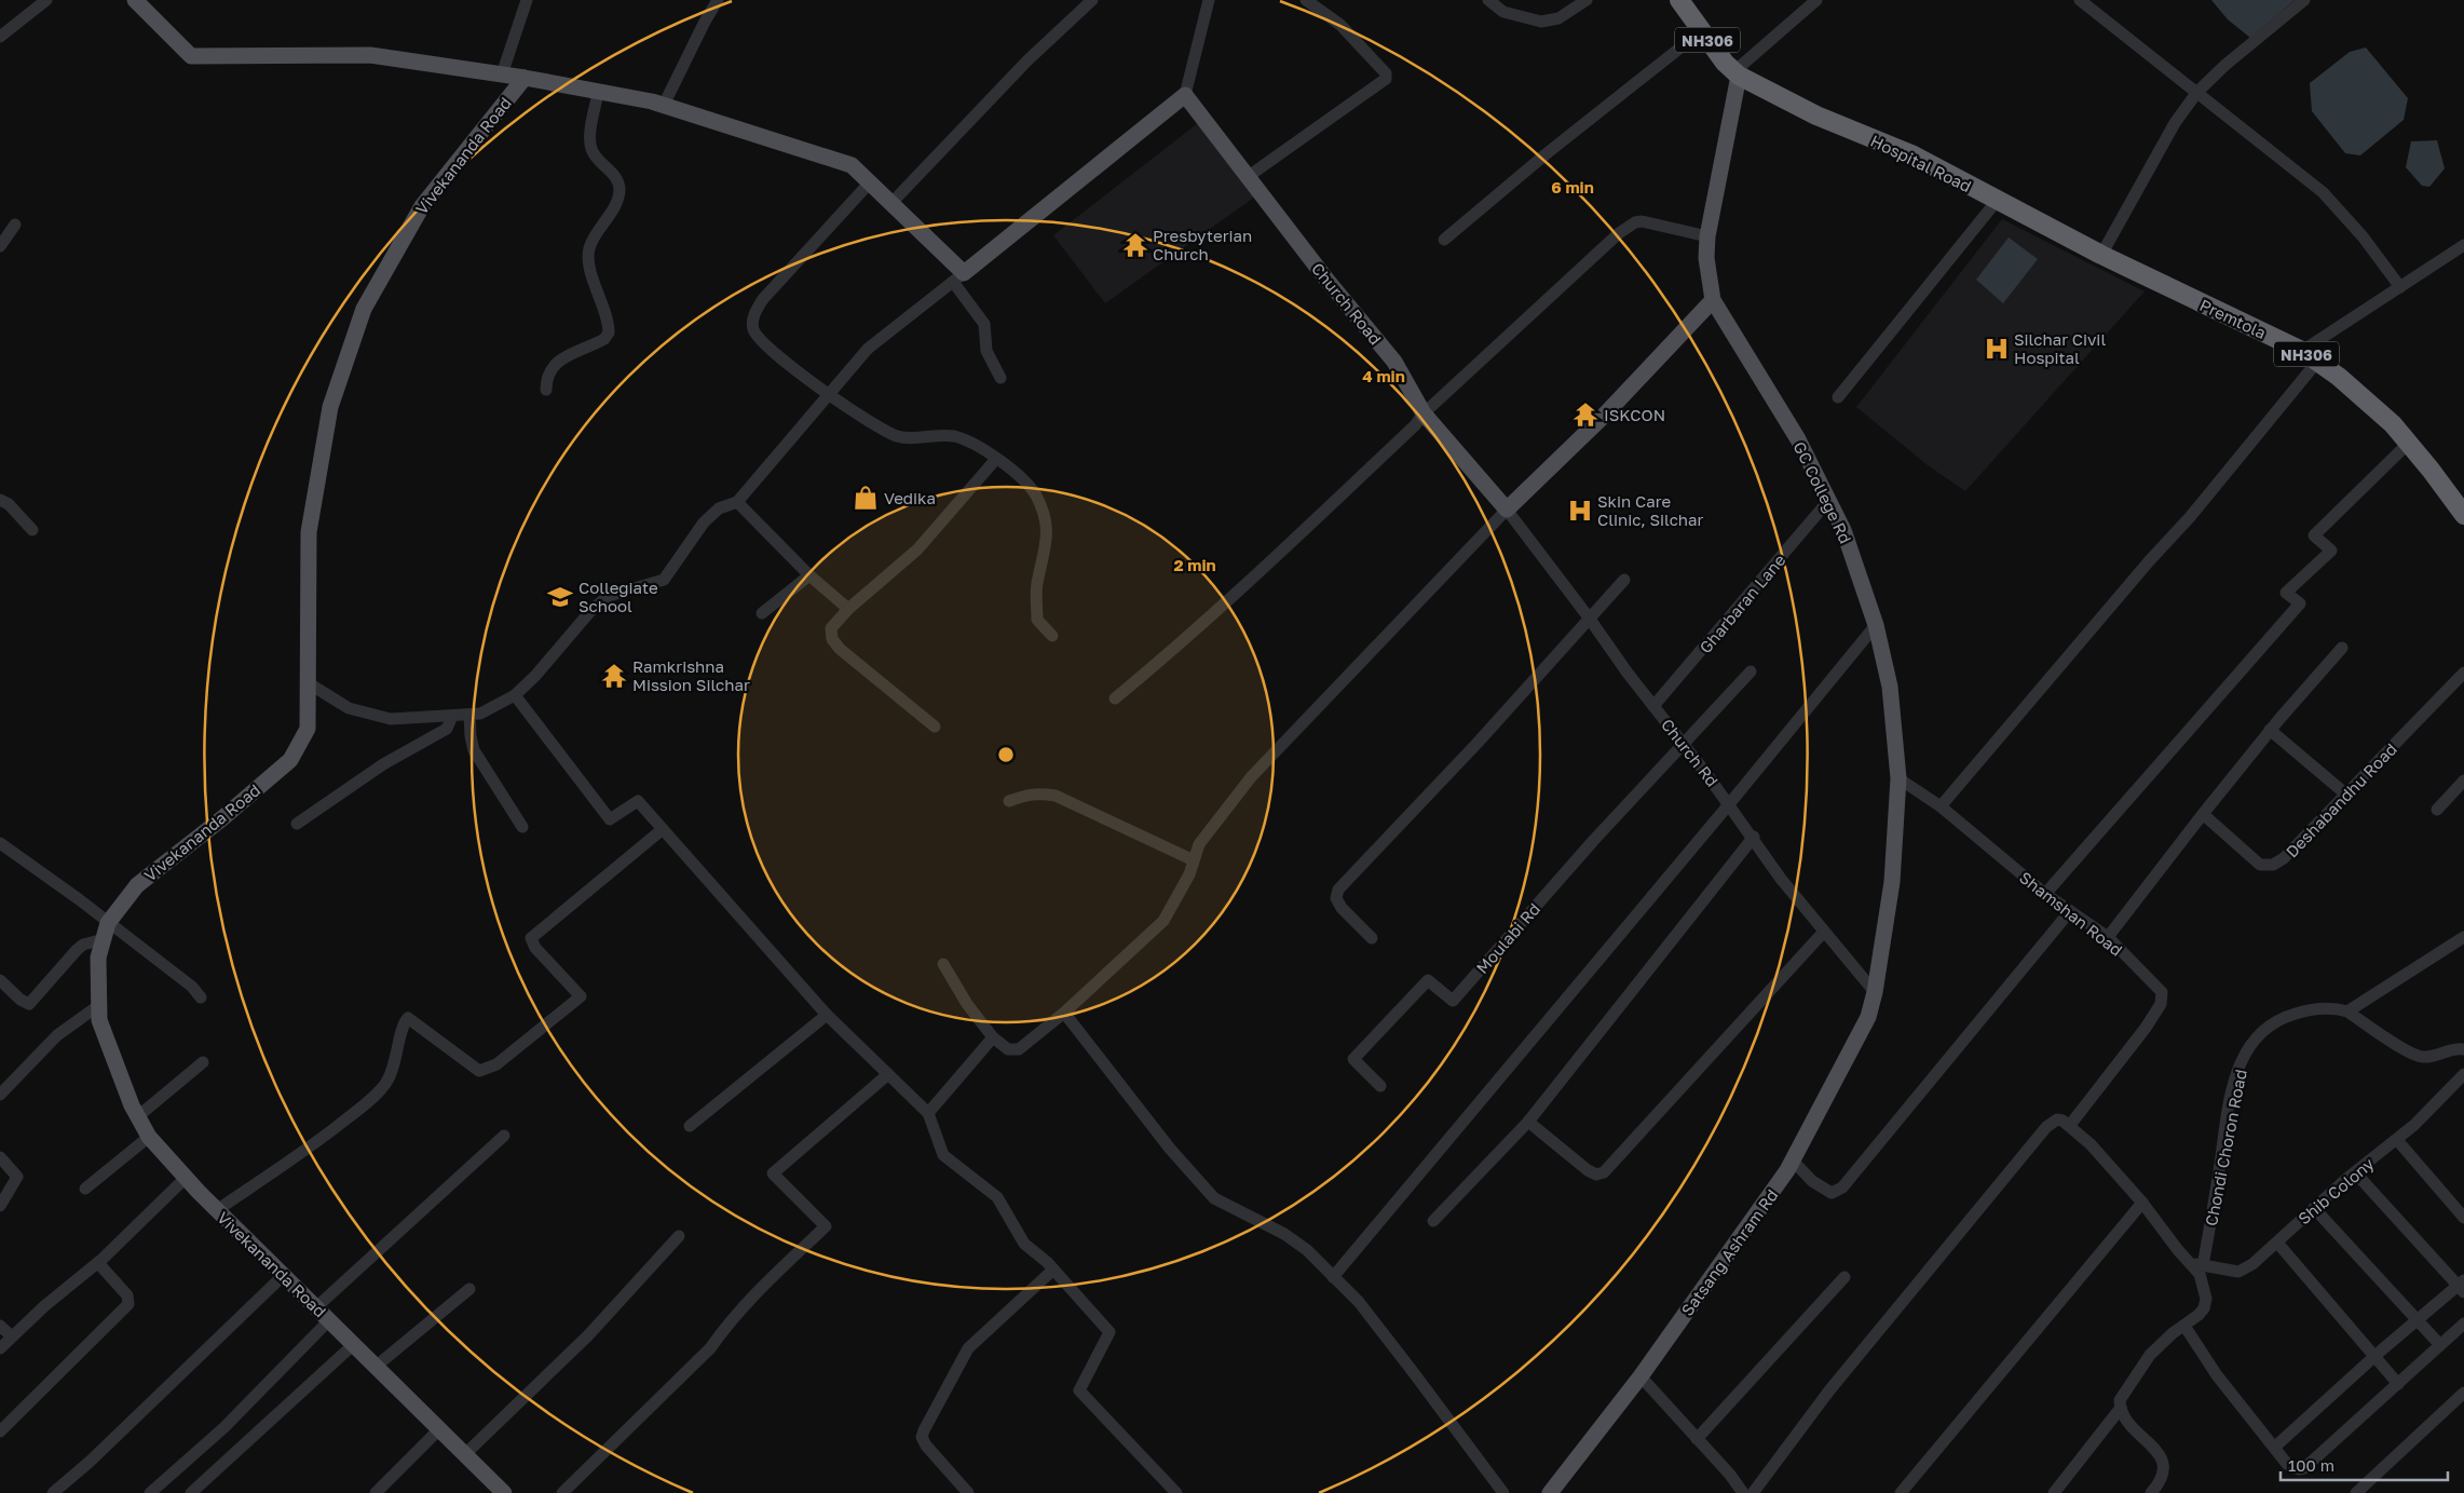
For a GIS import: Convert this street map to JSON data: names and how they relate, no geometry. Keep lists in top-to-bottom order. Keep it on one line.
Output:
{"streets":{"highway":["NH306","Hospital Road","Premtola"],"main road":["Vivekananda Road","Church Road","GC College Rd","Satsang Ashram Rd"],"street":["Gharbaran Lane","Church Rd","Deshabandhu Road","Shamshan Road","Moulabi Rd","Chondi Choron Road","Shib Colony"]},"crossings":[["NH306","Hospital Road"],["NH306","GC College Rd"],["Hospital Road","Premtola"],["Hospital Road","GC College Rd"],["Church Road","Church Rd"],["GC College Rd","Gharbaran Lane"],["GC College Rd","Church Rd"],["GC College Rd","Shamshan Road"],["GC College Rd","Satsang Ashram Rd"],["Gharbaran Lane","Church Rd"],["Church Rd","Moulabi Rd"],["Church Rd","Satsang Ashram Rd"],["Chondi Choron Road","Shib Colony"]],"places":{"temple":["Presbyterian Church","ISKCON","Ramkrishna Mission Silchar"],"hospital":["Silchar Civil Hospital","Skin Care Clinic, Silchar"],"shop":["Vedika"],"school or university":["Collegiate School"]},"scale_bar":"100 m","rings":["6 min","4 min","2 min"]}
